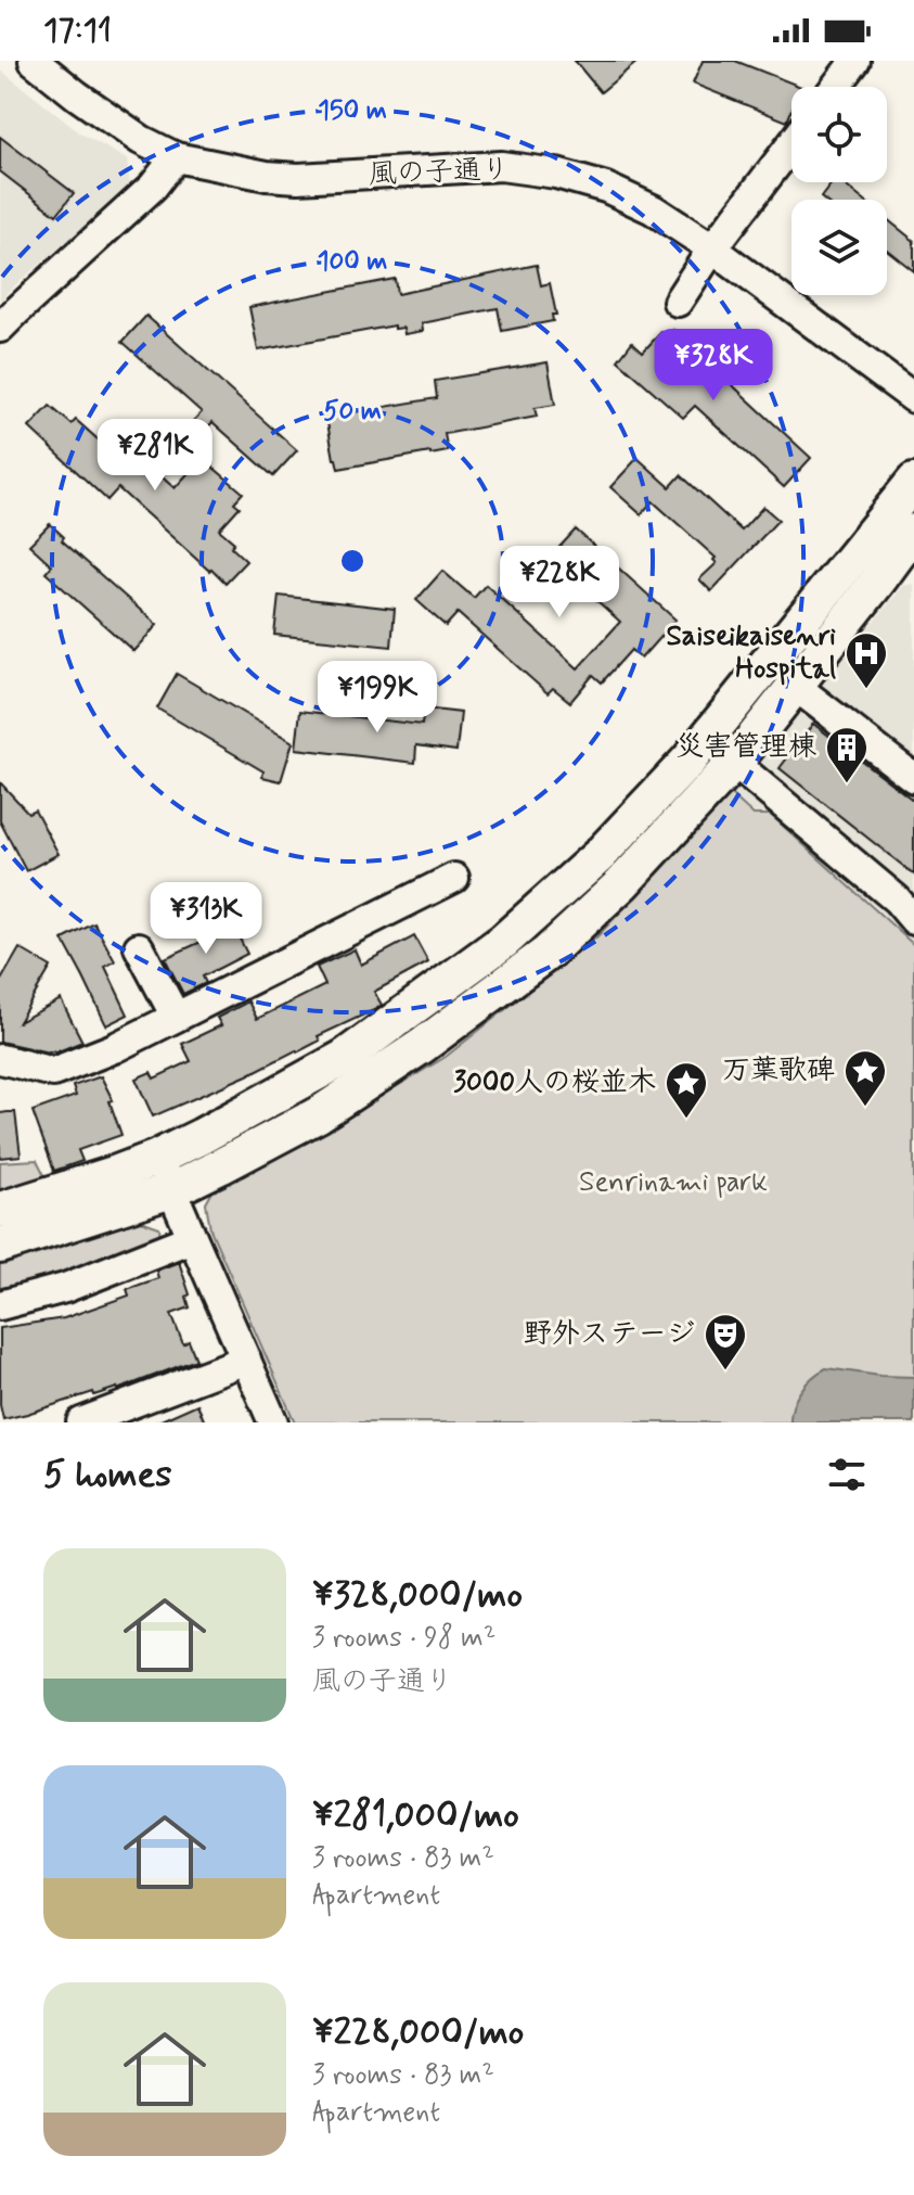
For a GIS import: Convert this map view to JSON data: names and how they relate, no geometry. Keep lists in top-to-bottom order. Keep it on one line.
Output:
{"streets":{"street":["風の子通り"]},"parks":["Senrinami park"],"places":{"hospital":["Saiseikaisenri Hospital"],"building":["災害管理棟"],"place":["万葉歌碑","3000人の桜並木"],"theatre":["野外ステージ"]},"page":{"status":"17:11","price":["¥328K","¥281K","¥228K","¥199K","¥313K"],"heading":"5 homes","list":[{"name":"¥328,000/mo","note":"3 rooms · 98 m² · 風の子通り"},{"name":"¥281,000/mo","note":"3 rooms · 83 m² · Apartment"},{"name":"¥228,000/mo","note":"3 rooms · 83 m² · Apartment"}]},"rings":["150 m","100 m","50 m"]}
